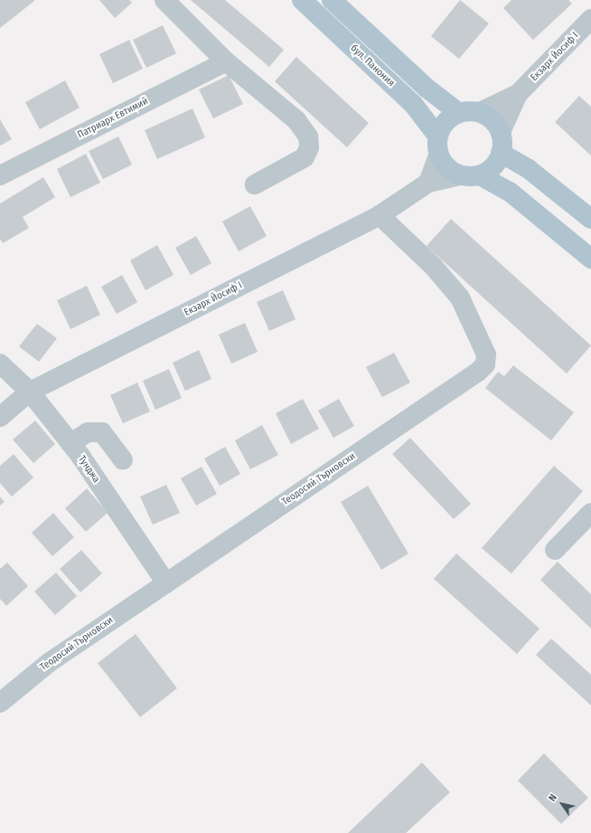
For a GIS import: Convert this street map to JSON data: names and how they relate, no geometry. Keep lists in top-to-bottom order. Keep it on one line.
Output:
{"streets":{"main road":["бул. Панония"],"street":["Екзарх Йосиф I","Патриарх Евтимий","Тунджа","Теодосий Търновски"]},"crossings":[["Екзарх Йосиф I","бул. Панония"],["Екзарх Йосиф I","Тунджа"],["Екзарх Йосиф I","Теодосий Търновски"],["Тунджа","Теодосий Търновски"]],"north":"top left"}
